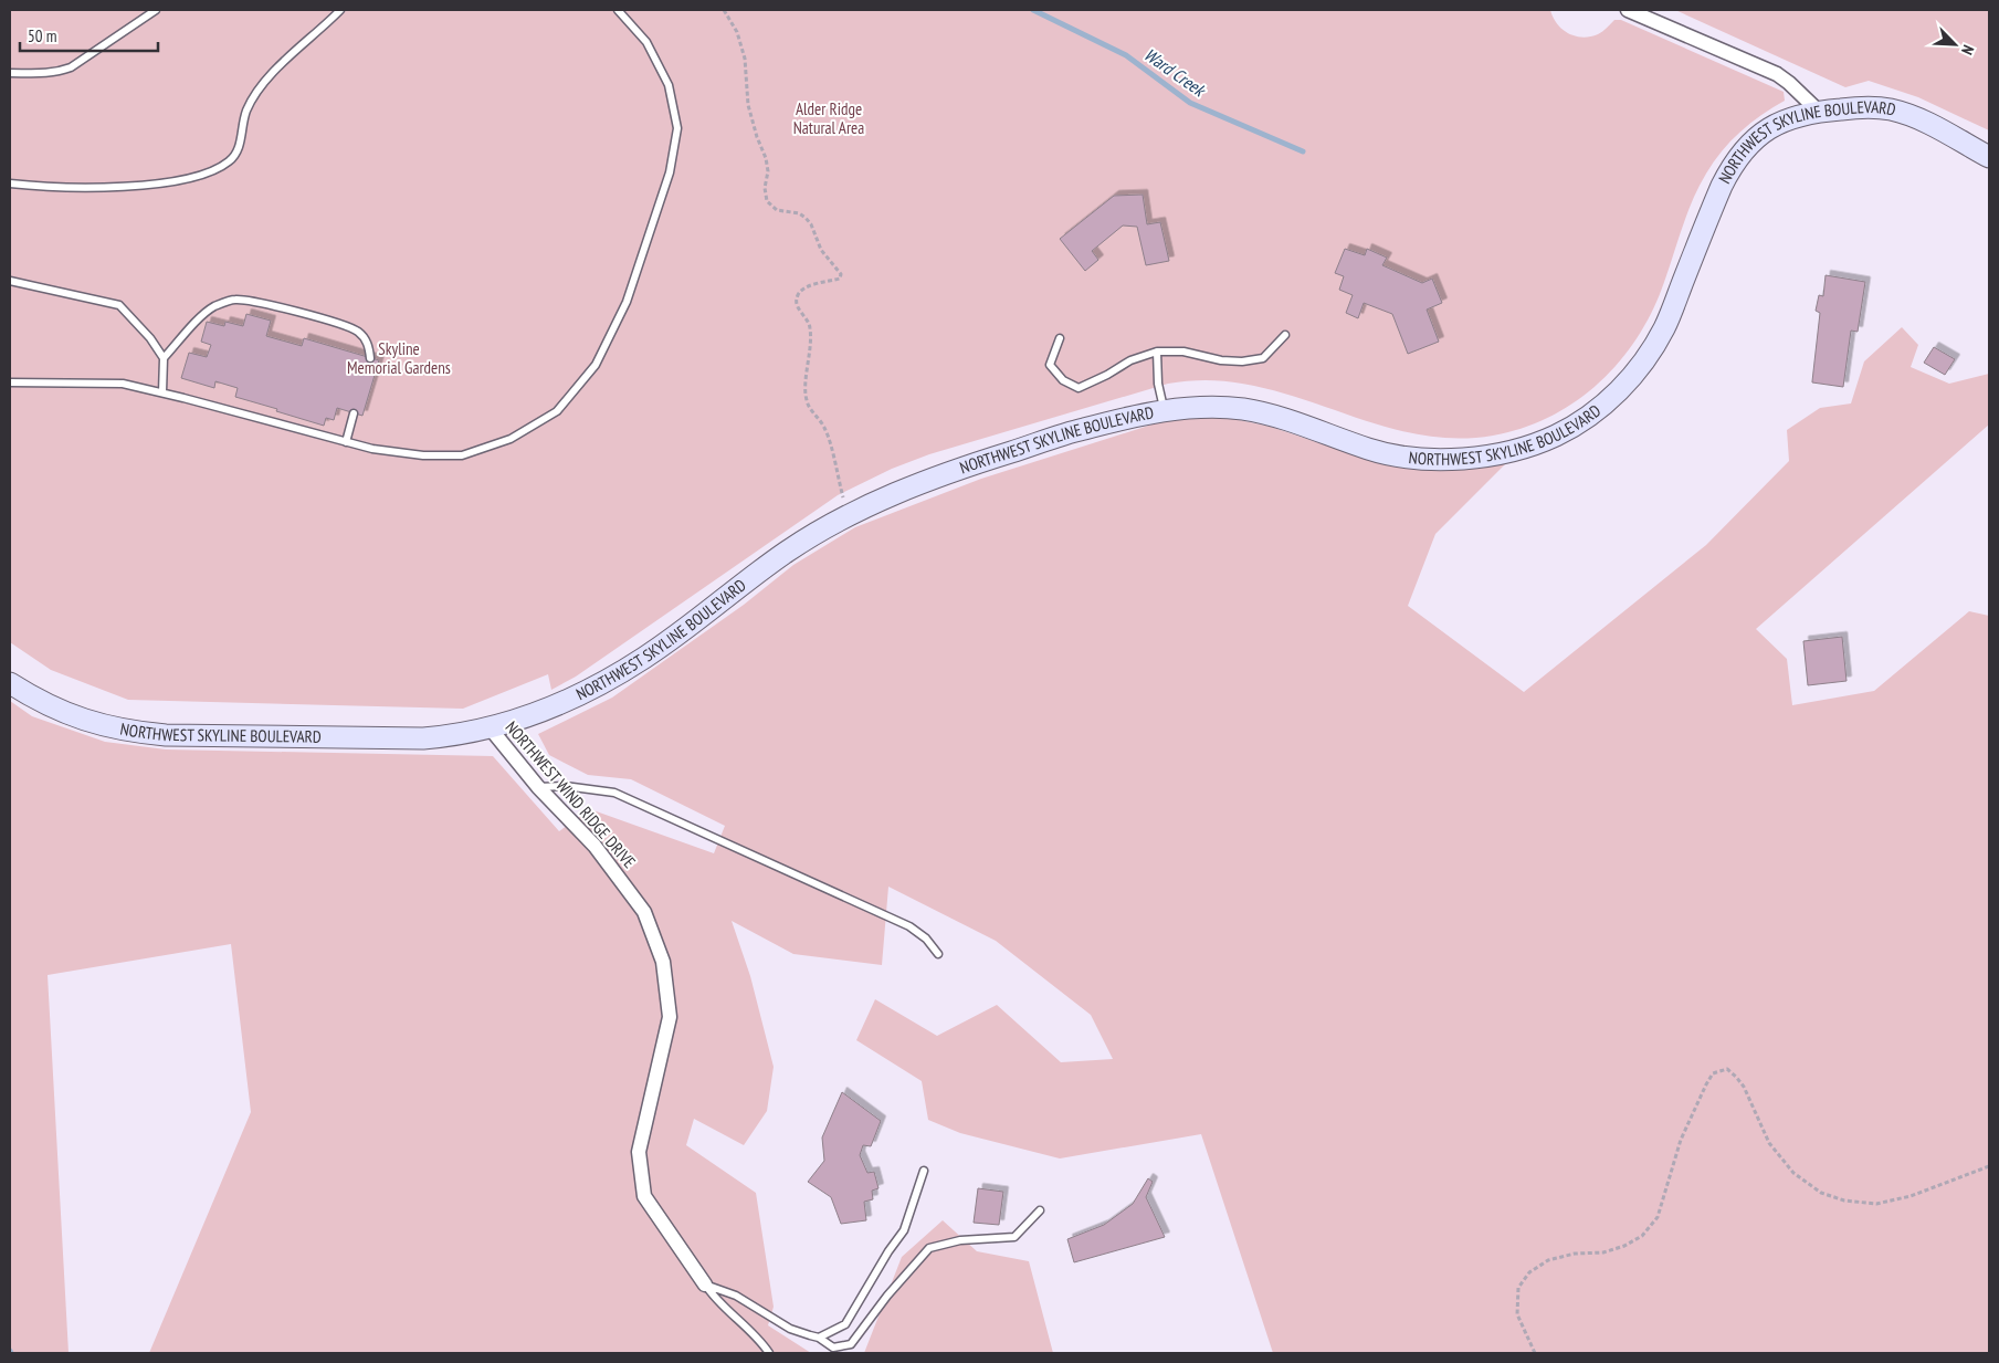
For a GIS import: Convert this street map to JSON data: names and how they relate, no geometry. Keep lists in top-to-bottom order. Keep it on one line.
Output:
{"streets":{"main road":["NORTHWEST SKYLINE BOULEVARD"],"street":["NORTHWEST WIND RIDGE DRIVE"]},"crossings":[["NORTHWEST SKYLINE BOULEVARD","NORTHWEST WIND RIDGE DRIVE"]],"water":["Ward Creek"],"parks":["Alder Ridge Natural Area","Skyline Memorial Gardens"],"scale_bar":"50 m","north":"bottom right"}
